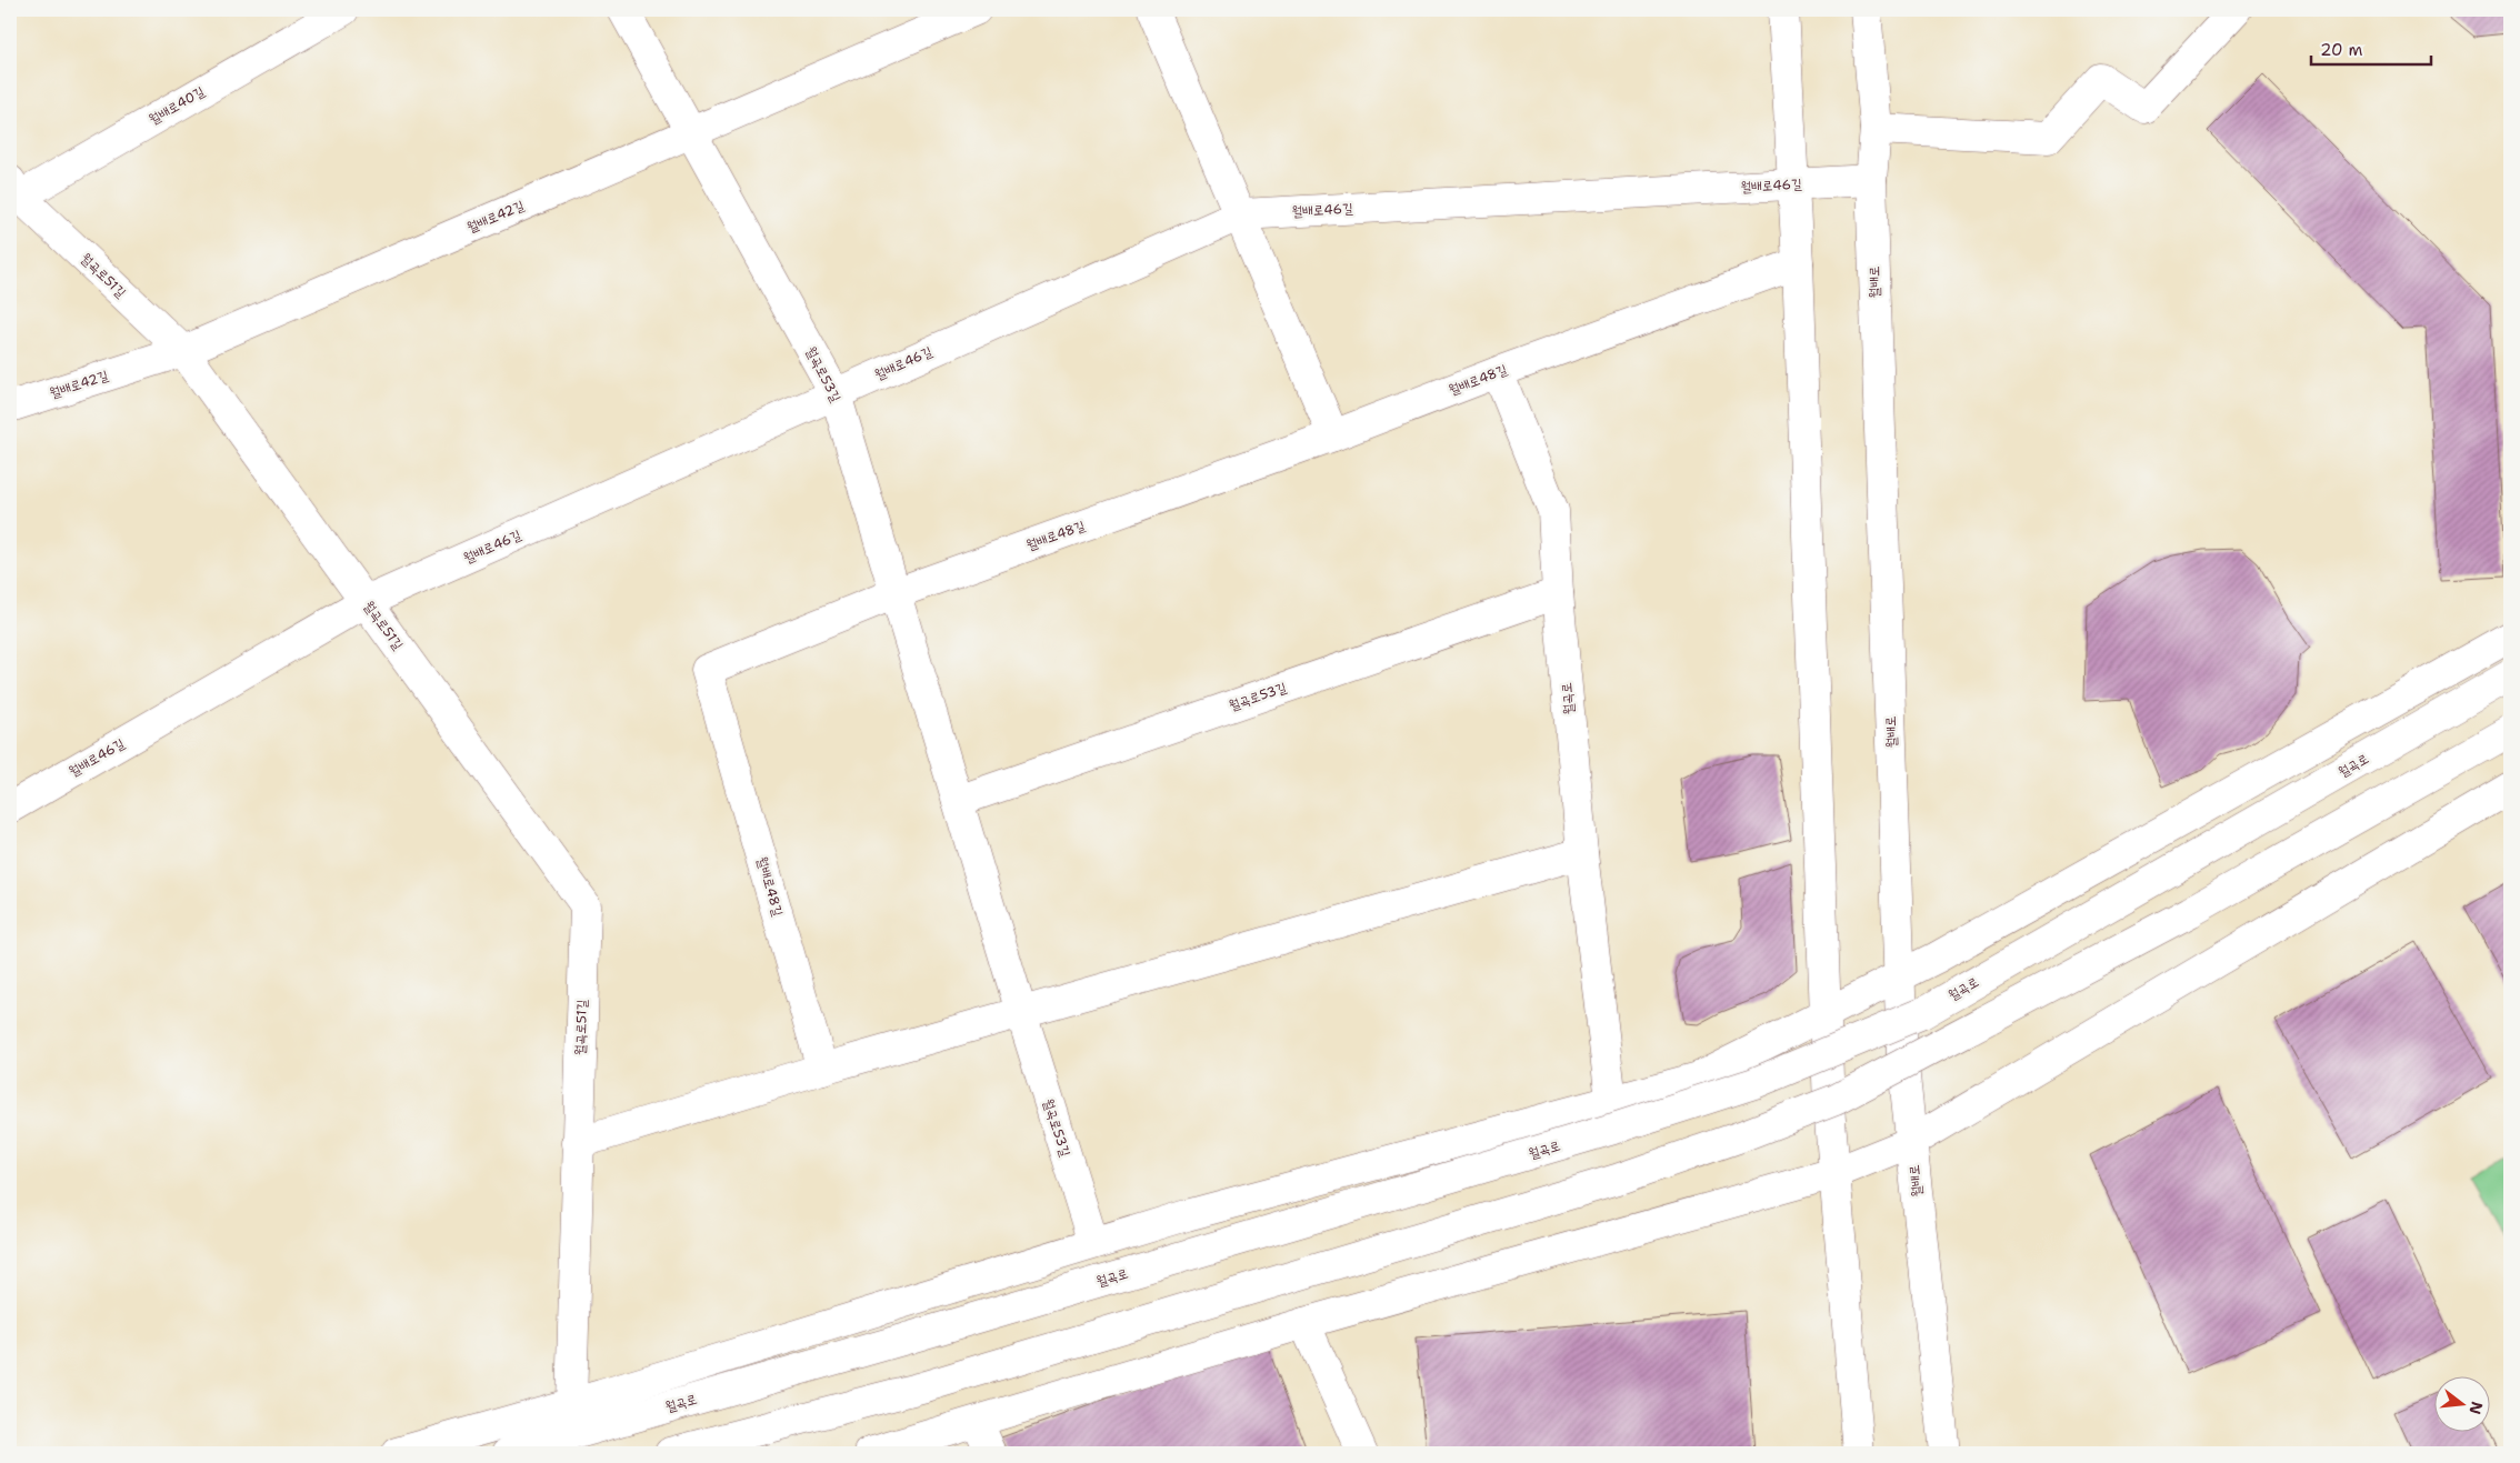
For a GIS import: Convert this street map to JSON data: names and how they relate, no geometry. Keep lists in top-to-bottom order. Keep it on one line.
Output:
{"streets":{"street":["월배로40길","월배로46길","월배로42길","월곡로51길","월배로","월곡로53길","월배로48길","월곡로"]},"crossings":[["월배로40길","월곡로51길"],["월배로46길","월곡로51길"],["월배로46길","월배로"],["월배로46길","월곡로53길"],["월배로42길","월곡로51길"],["월배로42길","월곡로53길"],["월곡로53길","월배로48길"],["월곡로53길","월곡로"],["월배로48길","월곡로"]],"scale_bar":"20 m","north":"right"}
